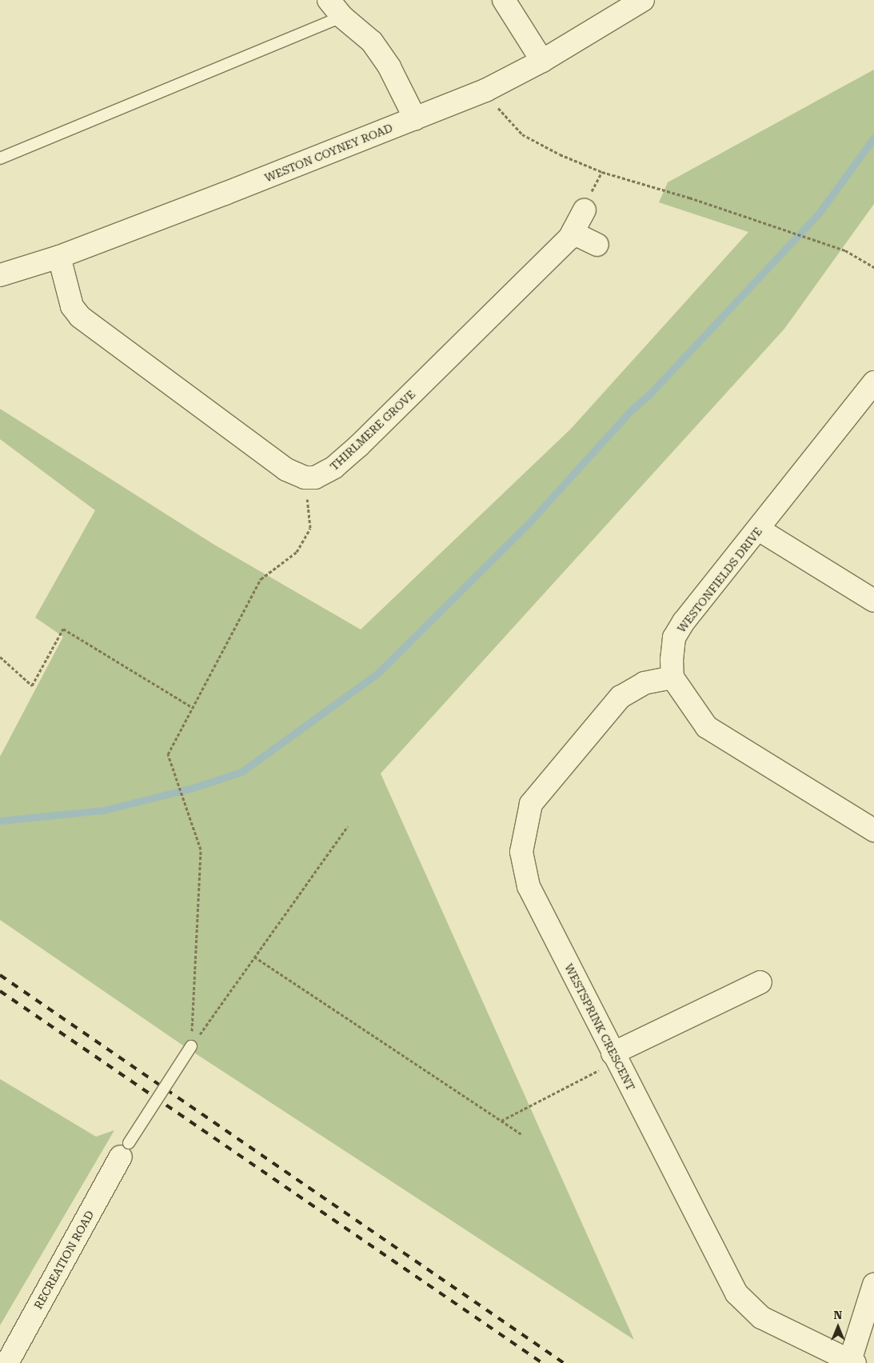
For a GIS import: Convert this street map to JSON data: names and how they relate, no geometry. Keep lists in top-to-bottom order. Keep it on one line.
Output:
{"streets":{"street":["WESTON COYNEY ROAD","THIRLMERE GROVE","WESTONFIELDS DRIVE","WESTSPRINK CRESCENT","RECREATION ROAD"]},"crossings":[["WESTONFIELDS DRIVE","WESTSPRINK CRESCENT"]],"north":"top"}
